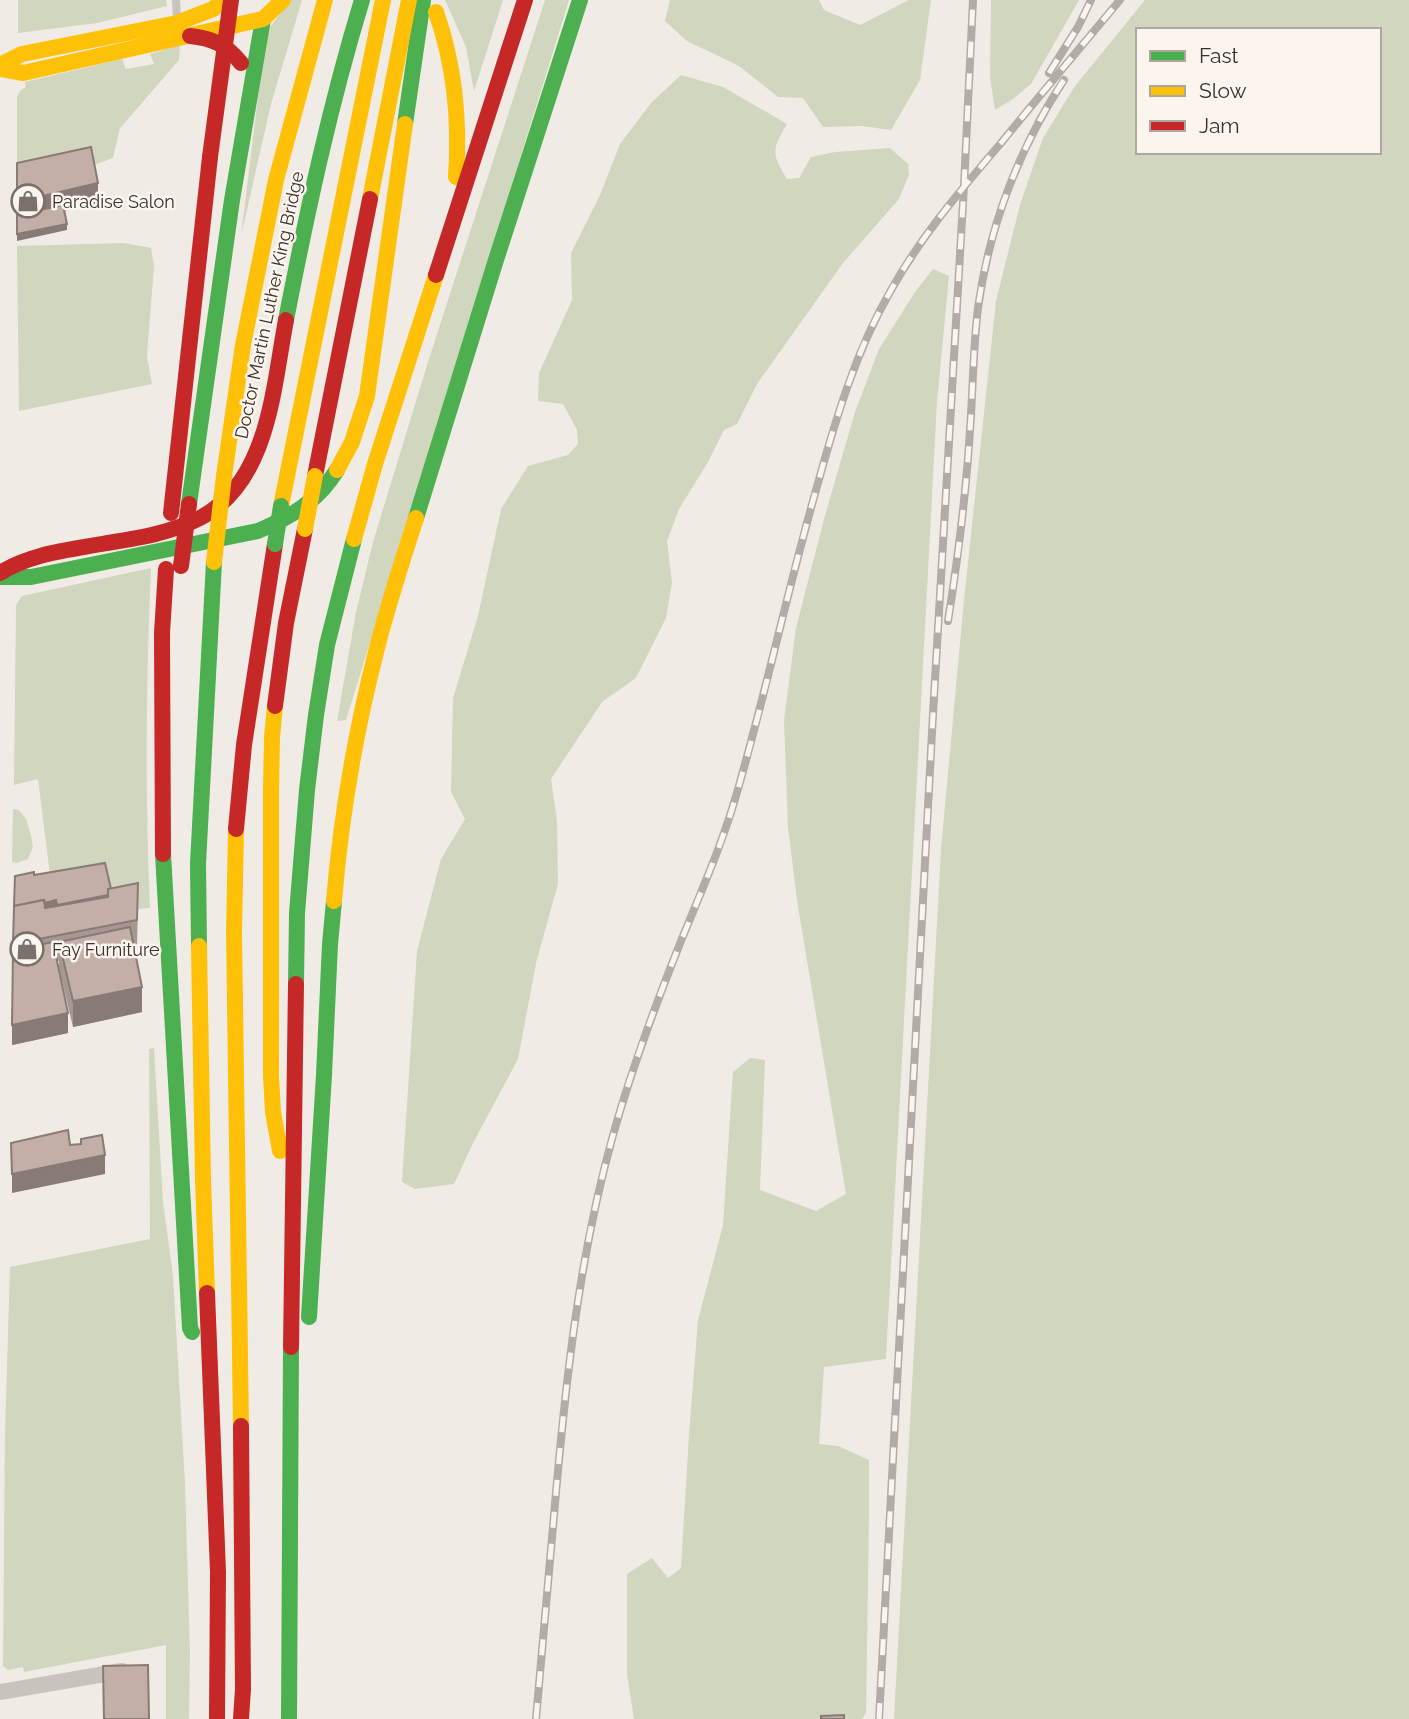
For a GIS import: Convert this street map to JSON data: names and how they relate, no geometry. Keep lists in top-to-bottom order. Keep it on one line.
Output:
{"streets":{"main road":["Doctor Martin Luther King Bridge"]},"places":{"shop":["Paradise Salon","Fay Furniture"]},"legend":["Fast","Slow","Jam"]}
